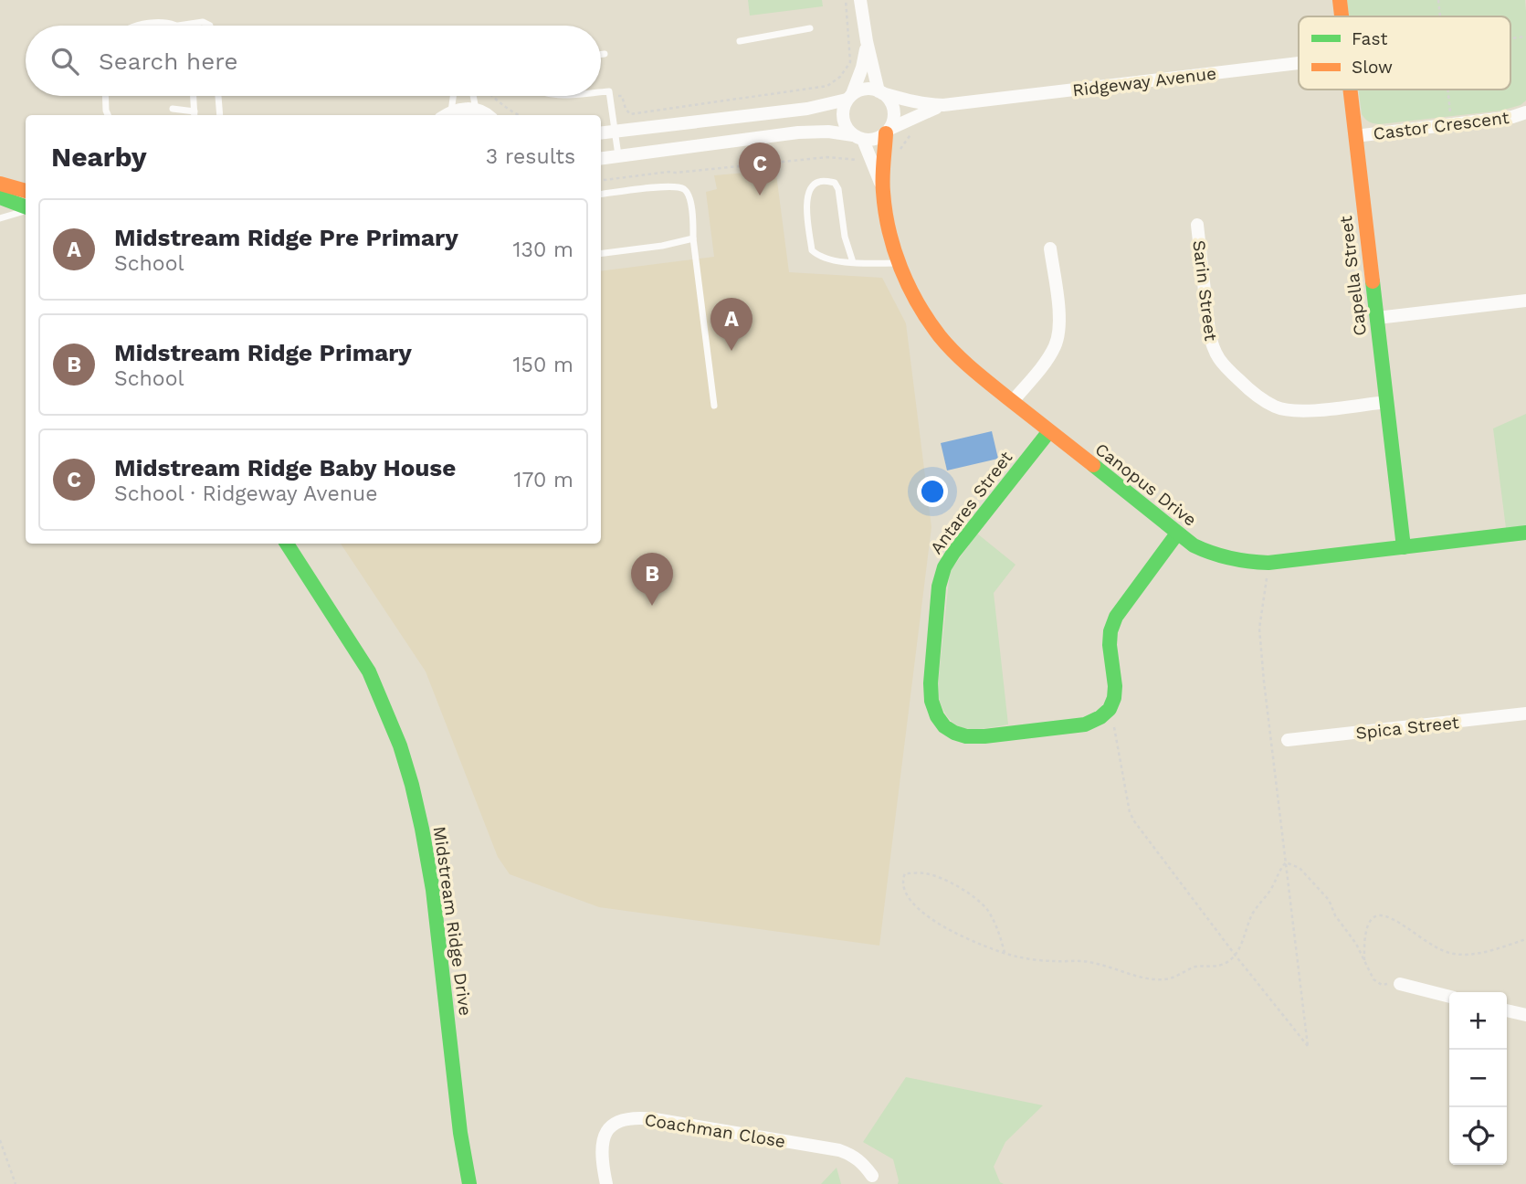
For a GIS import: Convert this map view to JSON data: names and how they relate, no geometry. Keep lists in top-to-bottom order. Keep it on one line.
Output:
{"streets":{"street":["Ridgeway Avenue","Castor Crescent","Capella Street","Sarin Street","Canopus Drive","Antares Street","Spica Street","Midstream Ridge Drive","Coachman Close"]},"crossings":[["Ridgeway Avenue","Canopus Drive"],["Castor Crescent","Capella Street"],["Capella Street","Sarin Street"],["Capella Street","Canopus Drive"],["Canopus Drive","Antares Street"]],"legend":["Fast","Slow"],"page":{"search":"Search here","heading":["Nearby","3 results"],"pins":["C","A","B"],"list":[{"mark":"A","name":"Midstream Ridge Pre Primary","note":"School","value":"130 m"},{"mark":"B","name":"Midstream Ridge Primary","note":"School","value":"150 m"},{"mark":"C","name":"Midstream Ridge Baby House","note":"School · Ridgeway Avenue","value":"170 m"}],"map_buttons":["+","−"]}}
